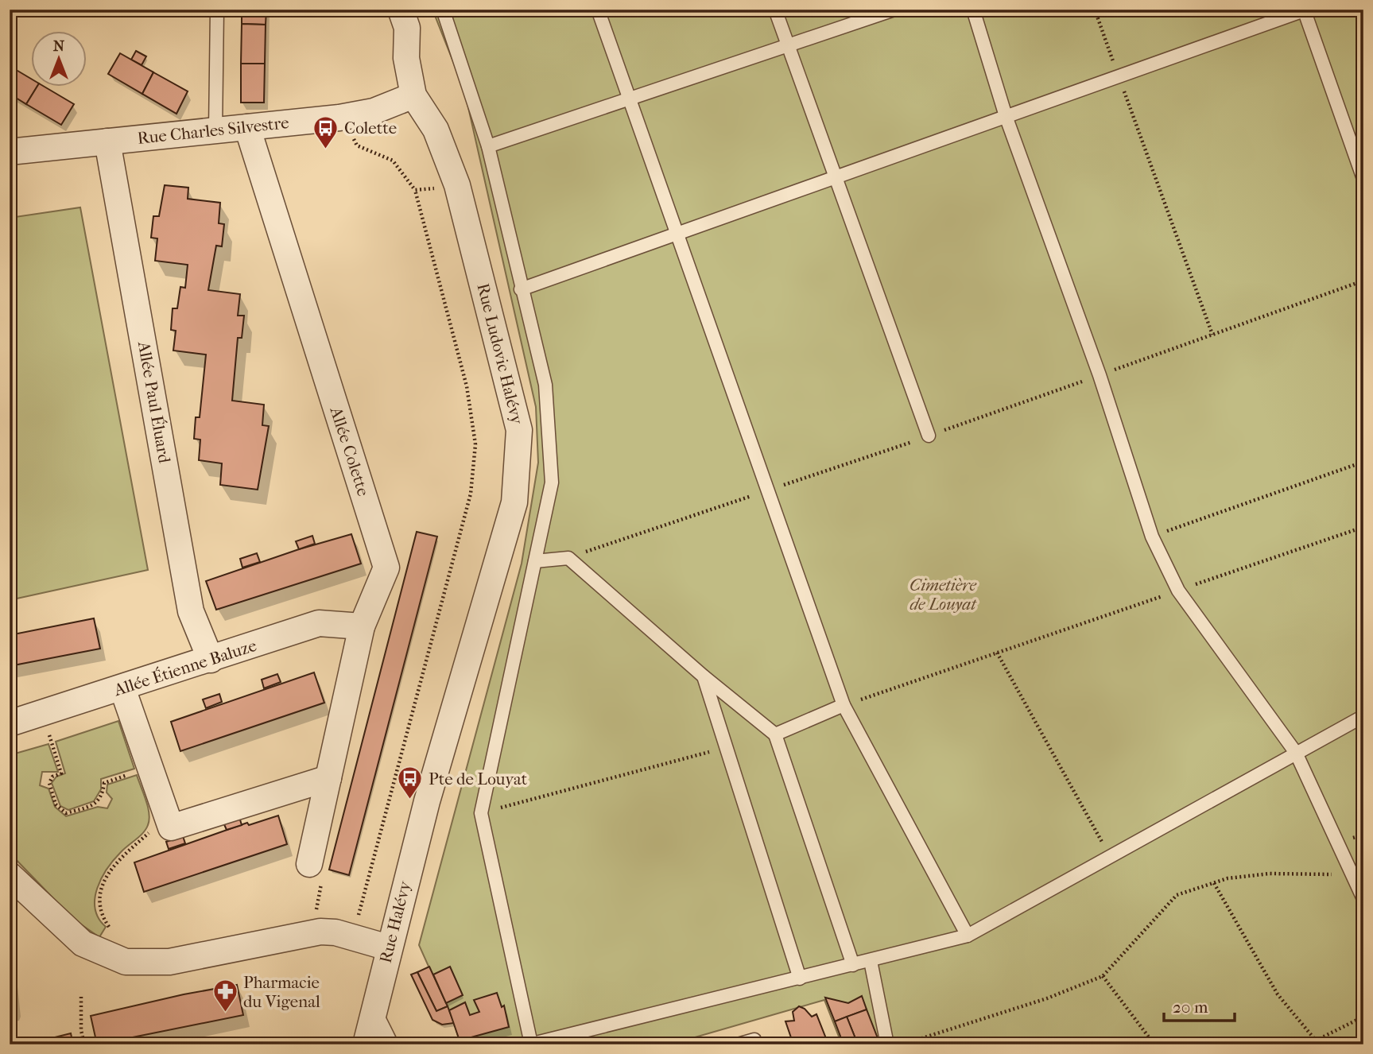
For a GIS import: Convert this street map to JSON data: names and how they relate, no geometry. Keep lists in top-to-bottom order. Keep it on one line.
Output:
{"streets":{"street":["Rue Charles Silvestre","Rue Ludovic Halévy","Allée Paul Éluard","Allée Colette","Allée Étienne Baluze","Rue Halévy"]},"crossings":[["Rue Charles Silvestre","Rue Ludovic Halévy"],["Rue Charles Silvestre","Allée Paul Éluard"],["Rue Charles Silvestre","Allée Colette"],["Rue Ludovic Halévy","Rue Halévy"],["Allée Paul Éluard","Allée Étienne Baluze"],["Allée Colette","Allée Étienne Baluze"]],"parks":["Cimetière de Louyat"],"places":{"bus stop":["Colette","Pte de Louyat"],"pharmacy":["Pharmacie du Vigenal"]},"scale_bar":"20 m","north":"top"}
